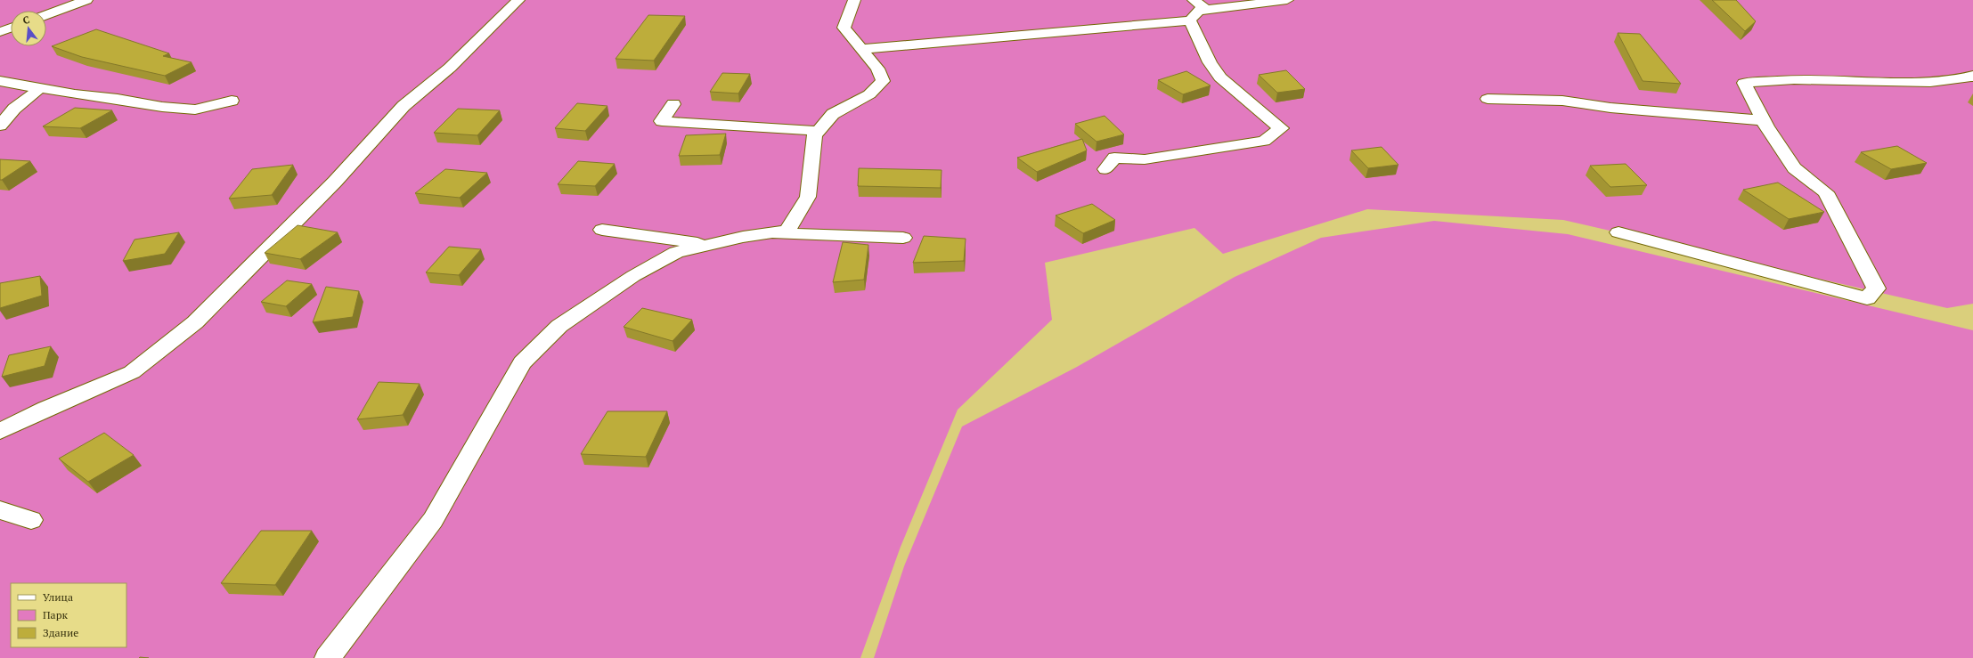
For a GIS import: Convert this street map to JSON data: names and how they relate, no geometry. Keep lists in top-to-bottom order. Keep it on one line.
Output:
{"legend":["Улица","Парк","Здание"],"north":"top"}
